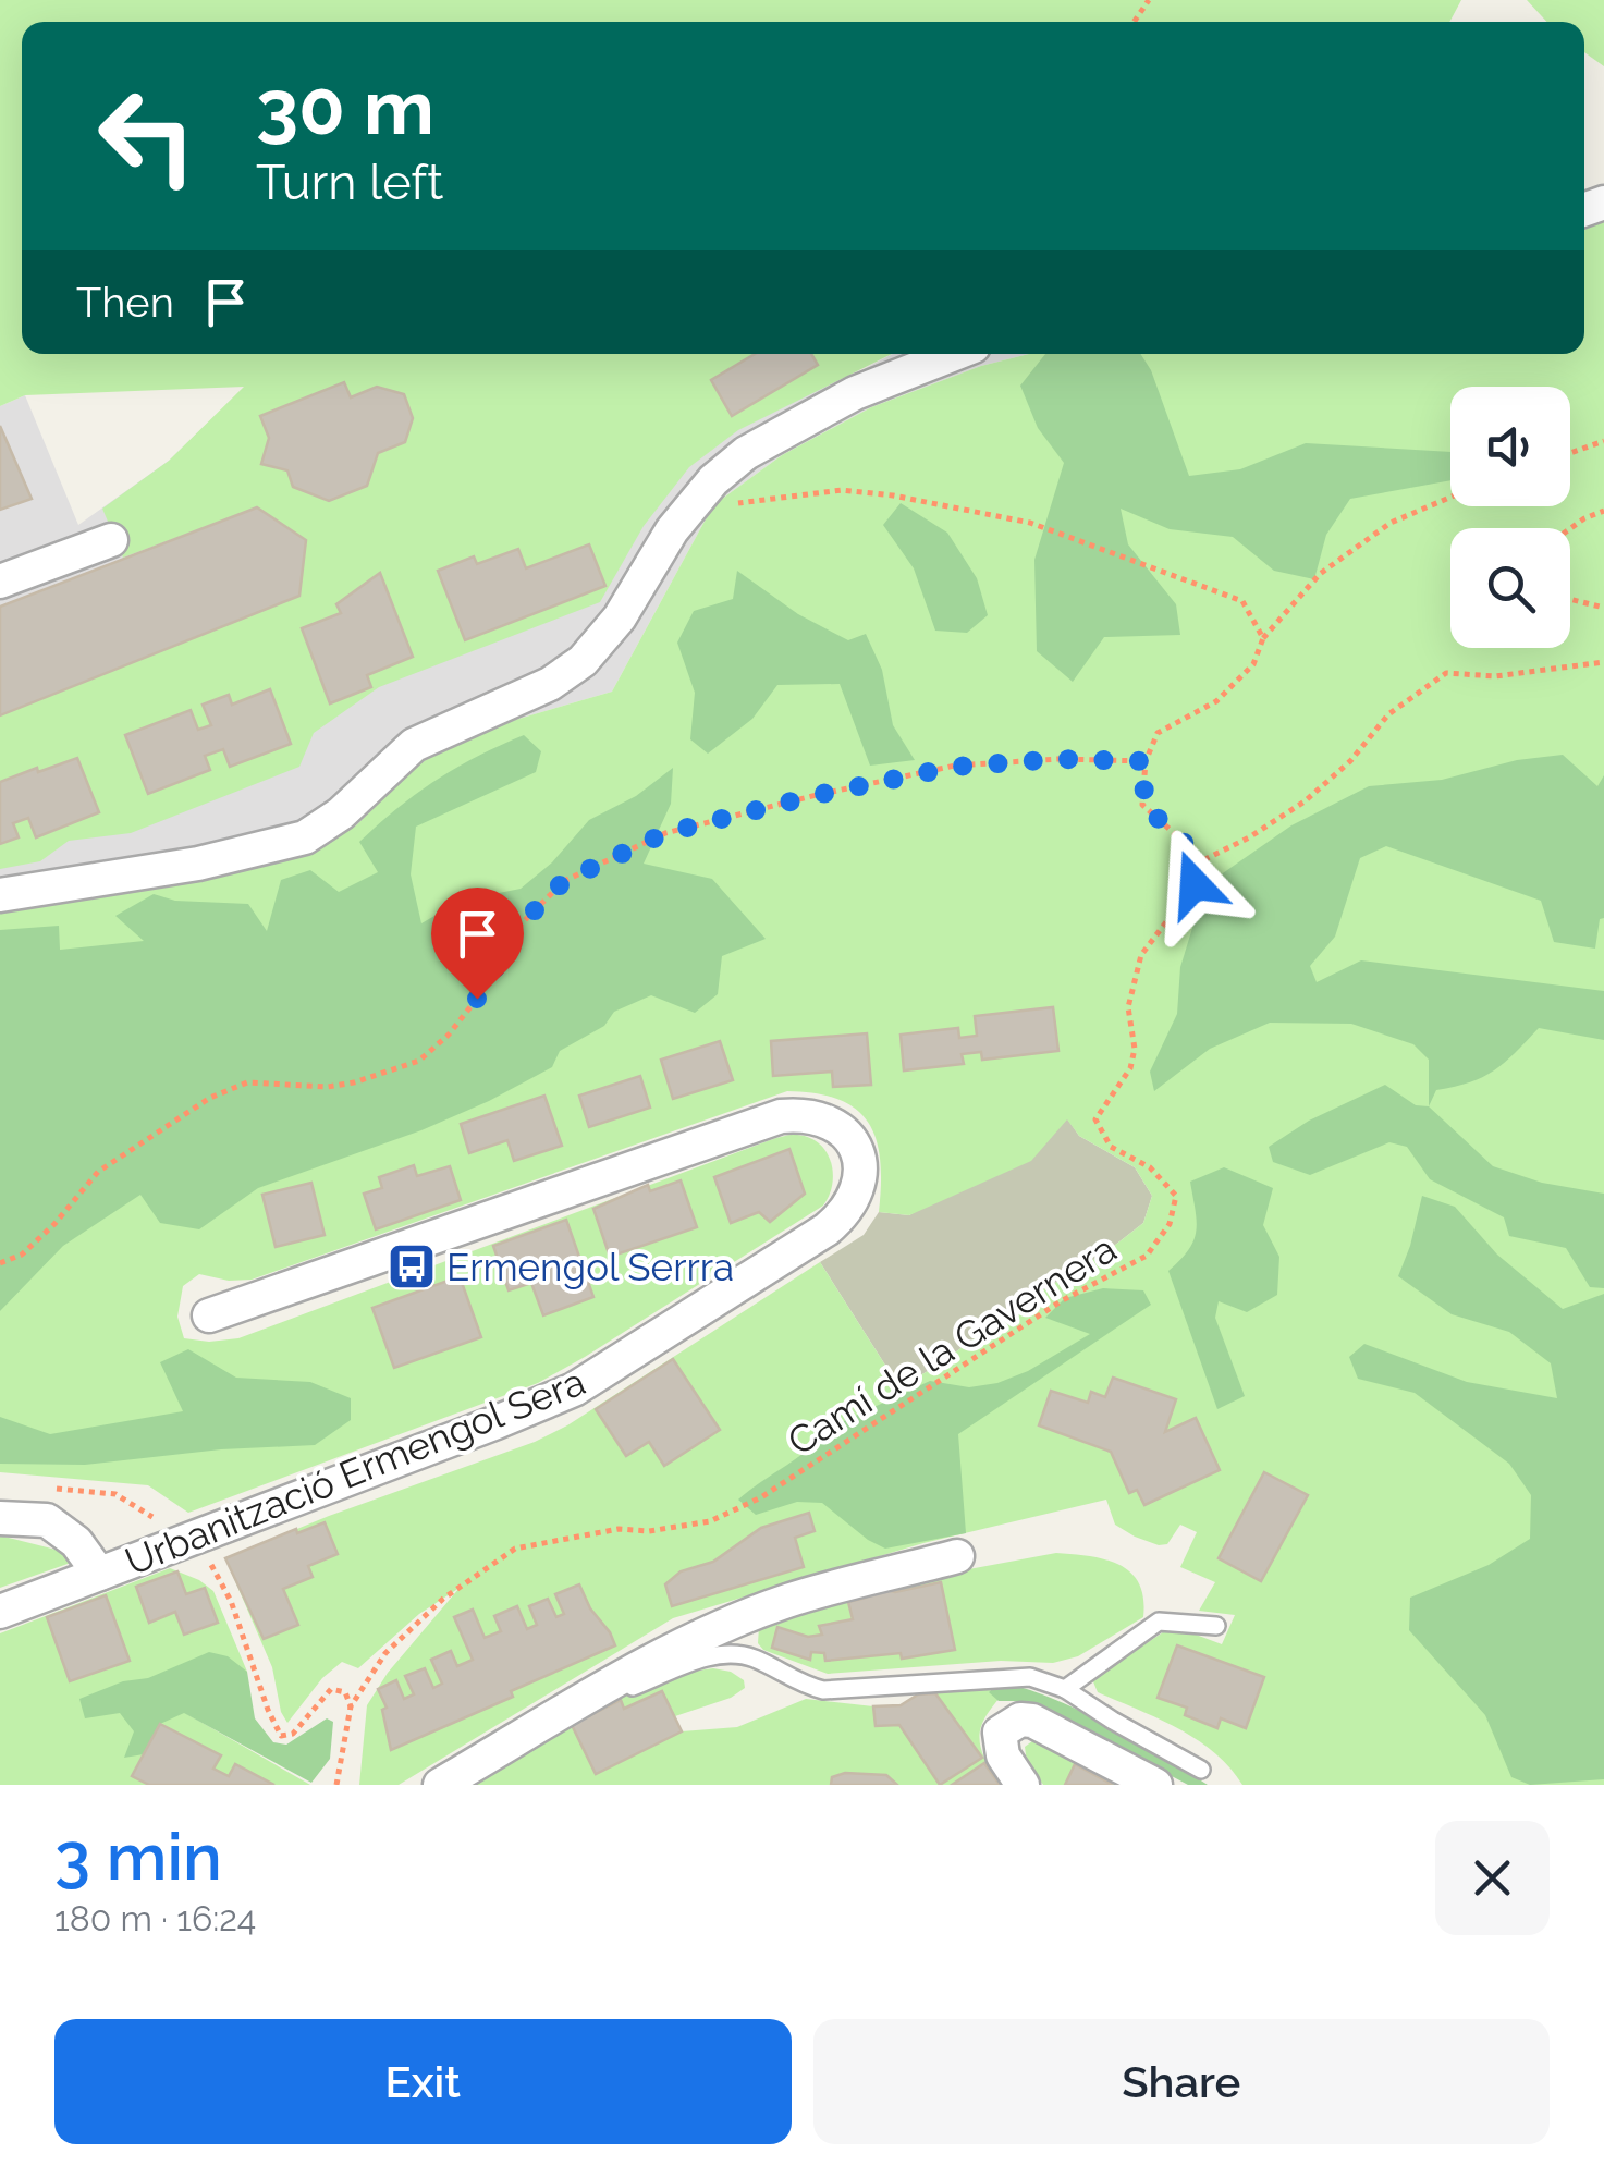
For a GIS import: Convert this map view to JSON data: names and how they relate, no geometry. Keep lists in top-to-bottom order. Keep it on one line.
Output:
{"streets":{"street":["Urbanització Ermengol Sera"],"path":["Camí de la Gavernera"]},"places":{"bus stop":["Ermengol Serrra"]},"page":{"turn":["30 m","Turn left"],"then":"Then","heading":["3 min","180 m · 16:24"],"buttons":["Exit","Share"]}}
